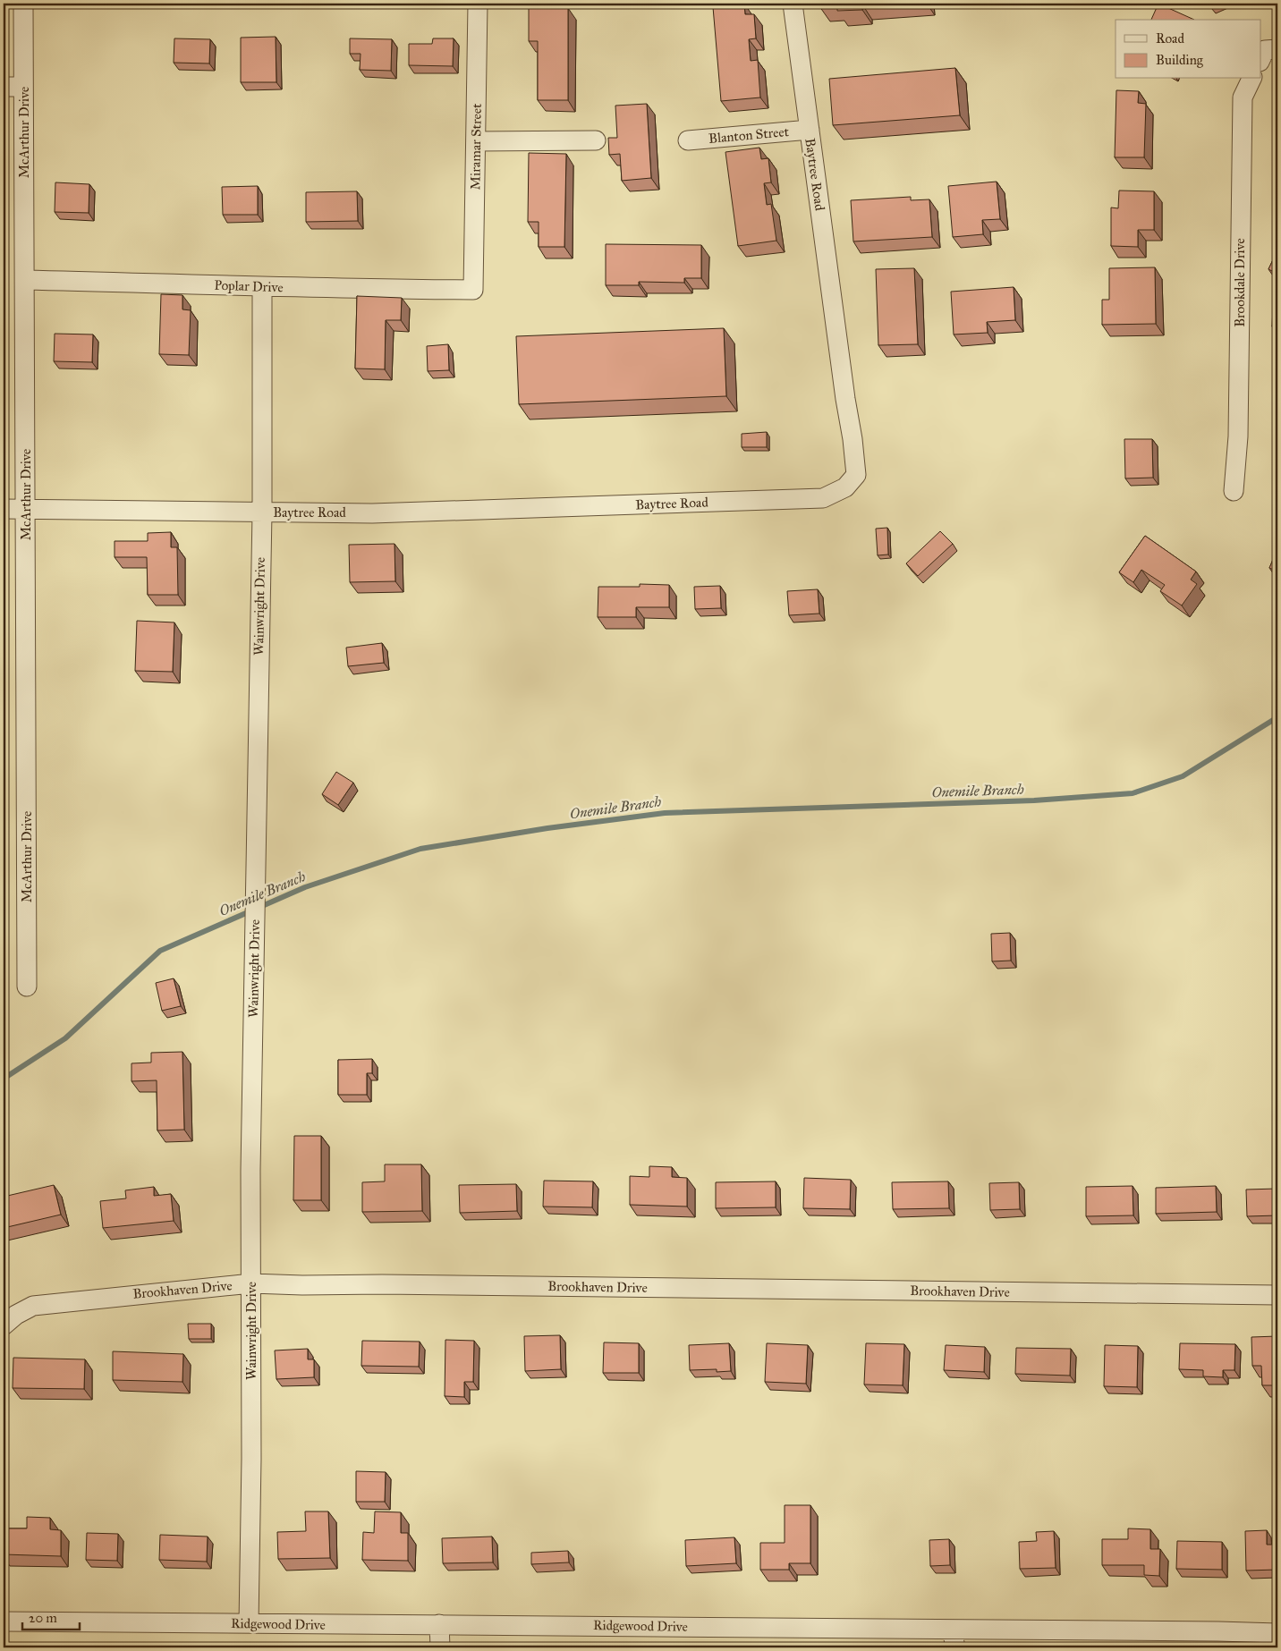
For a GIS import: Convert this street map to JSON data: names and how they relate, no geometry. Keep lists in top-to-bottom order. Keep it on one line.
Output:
{"streets":{"street":["McArthur Drive","Blanton Street","Miramar Street","Baytree Road","Brookdale Drive","Poplar Drive","Wainwright Drive","Brookhaven Drive","Ridgewood Drive"]},"crossings":[["McArthur Drive","Baytree Road"],["McArthur Drive","Poplar Drive"],["Blanton Street","Baytree Road"],["Miramar Street","Poplar Drive"],["Baytree Road","Wainwright Drive"],["Poplar Drive","Wainwright Drive"],["Wainwright Drive","Brookhaven Drive"],["Wainwright Drive","Ridgewood Drive"]],"water":["Onemile Branch"],"legend":["Road","Building"],"scale_bar":"20 m"}
